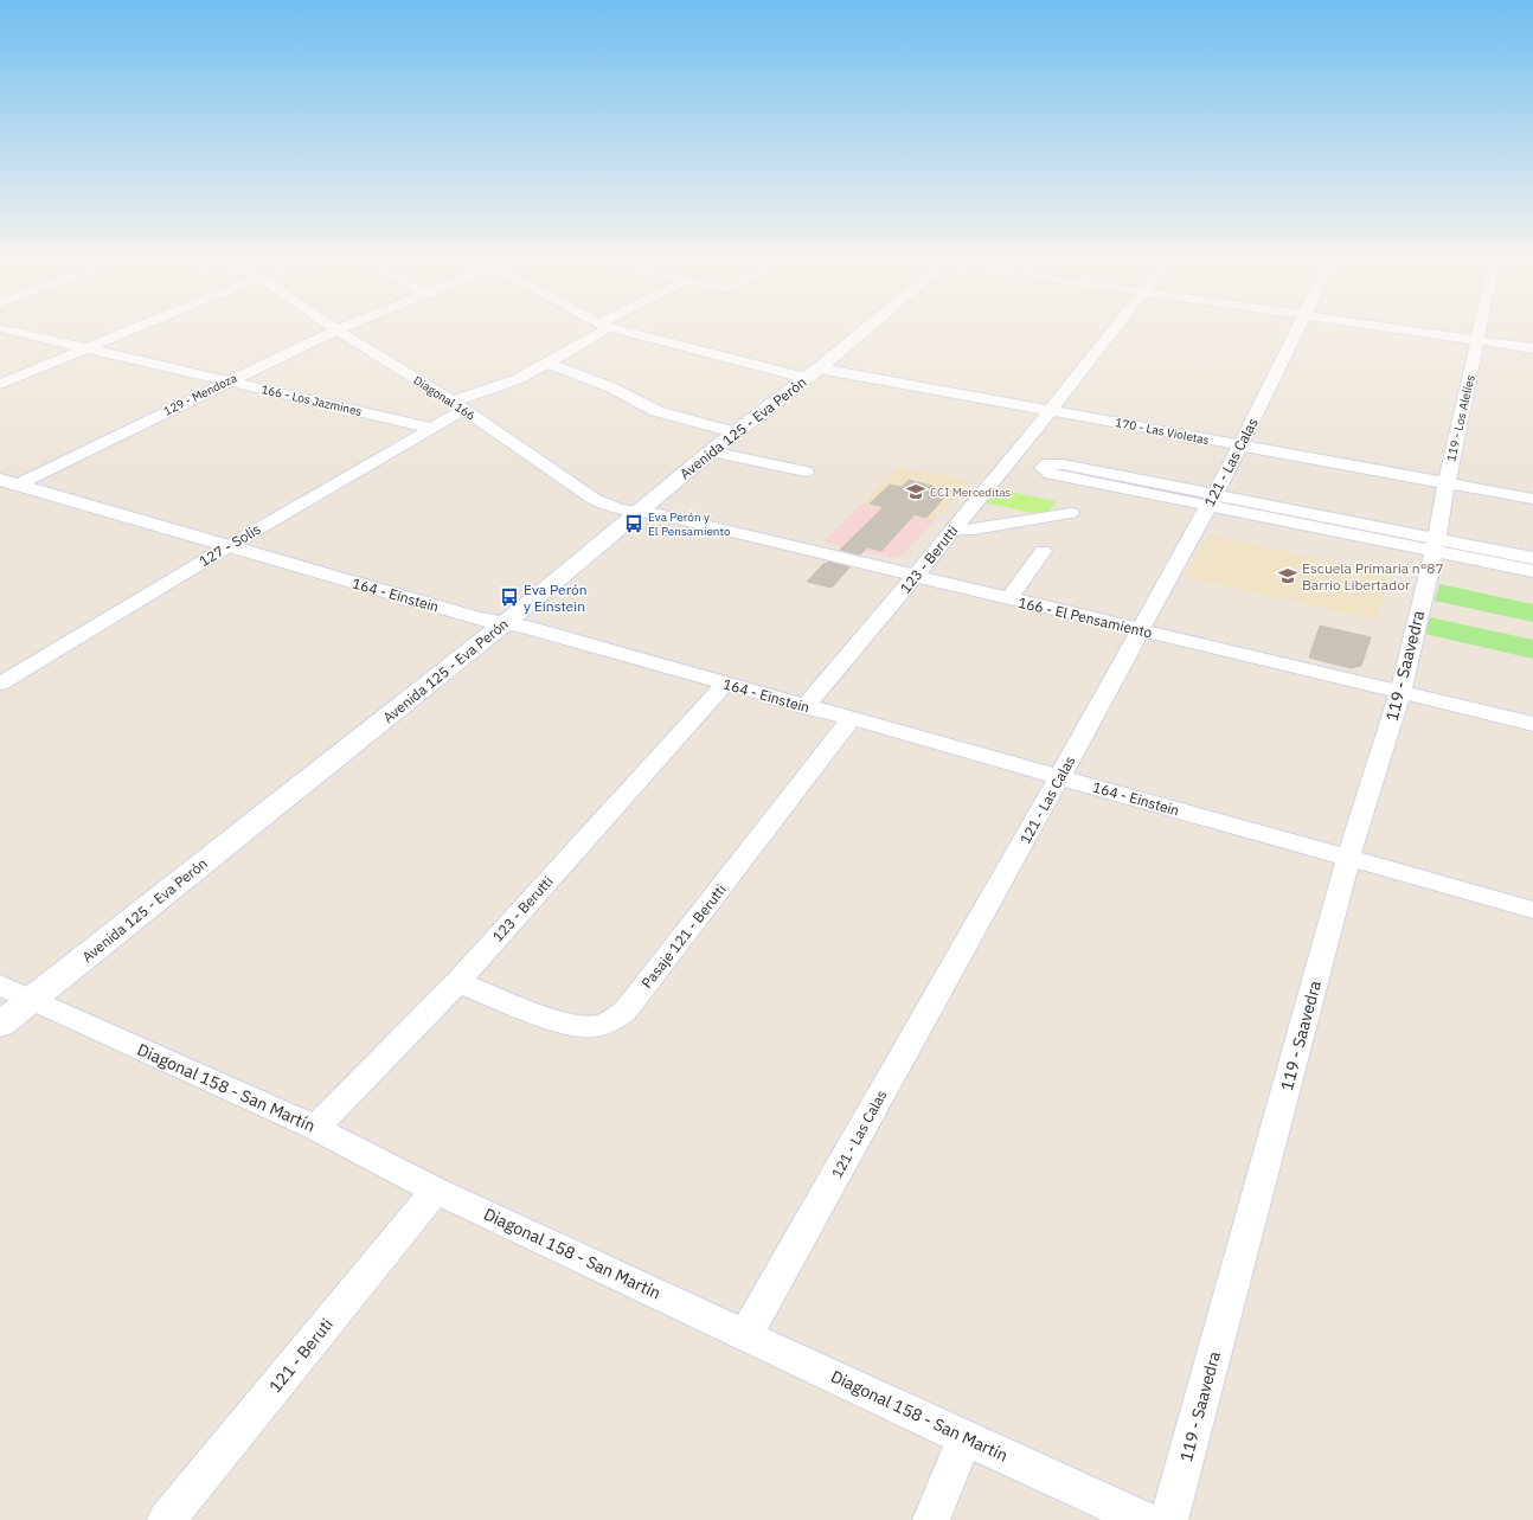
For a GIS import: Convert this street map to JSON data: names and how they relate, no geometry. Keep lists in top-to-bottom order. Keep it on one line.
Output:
{"streets":{"street":["129 - Mendoza","Diagonal 166","166 - Los Jazmines","119 - Los Alelíes","Avenida 125 - Eva Perón","170 - Las Violetas","121 - Las Calas","127 - Solis","123 - Berutti","164 - Einstein","166 - El Pensamiento","119 - Saavedra","Pasaje 121 - Berutti","Diagonal 158 - San Martín","121 - Beruti"]},"crossings":[["129 - Mendoza","Diagonal 166"],["129 - Mendoza","166 - Los Jazmines"],["129 - Mendoza","164 - Einstein"],["Diagonal 166","Avenida 125 - Eva Perón"],["Diagonal 166","127 - Solis"],["Diagonal 166","166 - El Pensamiento"],["166 - Los Jazmines","127 - Solis"],["119 - Los Alelíes","170 - Las Violetas"],["119 - Los Alelíes","119 - Saavedra"],["Avenida 125 - Eva Perón","170 - Las Violetas"],["Avenida 125 - Eva Perón","164 - Einstein"],["Avenida 125 - Eva Perón","166 - El Pensamiento"],["Avenida 125 - Eva Perón","Diagonal 158 - San Martín"],["170 - Las Violetas","121 - Las Calas"],["170 - Las Violetas","123 - Berutti"],["121 - Las Calas","164 - Einstein"],["121 - Las Calas","166 - El Pensamiento"],["121 - Las Calas","Diagonal 158 - San Martín"],["127 - Solis","164 - Einstein"],["123 - Berutti","164 - Einstein"],["123 - Berutti","166 - El Pensamiento"],["123 - Berutti","Pasaje 121 - Berutti"],["123 - Berutti","Diagonal 158 - San Martín"],["164 - Einstein","119 - Saavedra"],["164 - Einstein","Pasaje 121 - Berutti"],["166 - El Pensamiento","119 - Saavedra"],["Diagonal 158 - San Martín","121 - Beruti"]],"places":{"school or university":["CCI Merceditas","Escuela Primaria n°87 Barrio Libertador"],"bus stop":["Eva Perón y El Pensamiento","Eva Perón y Einstein"]}}
